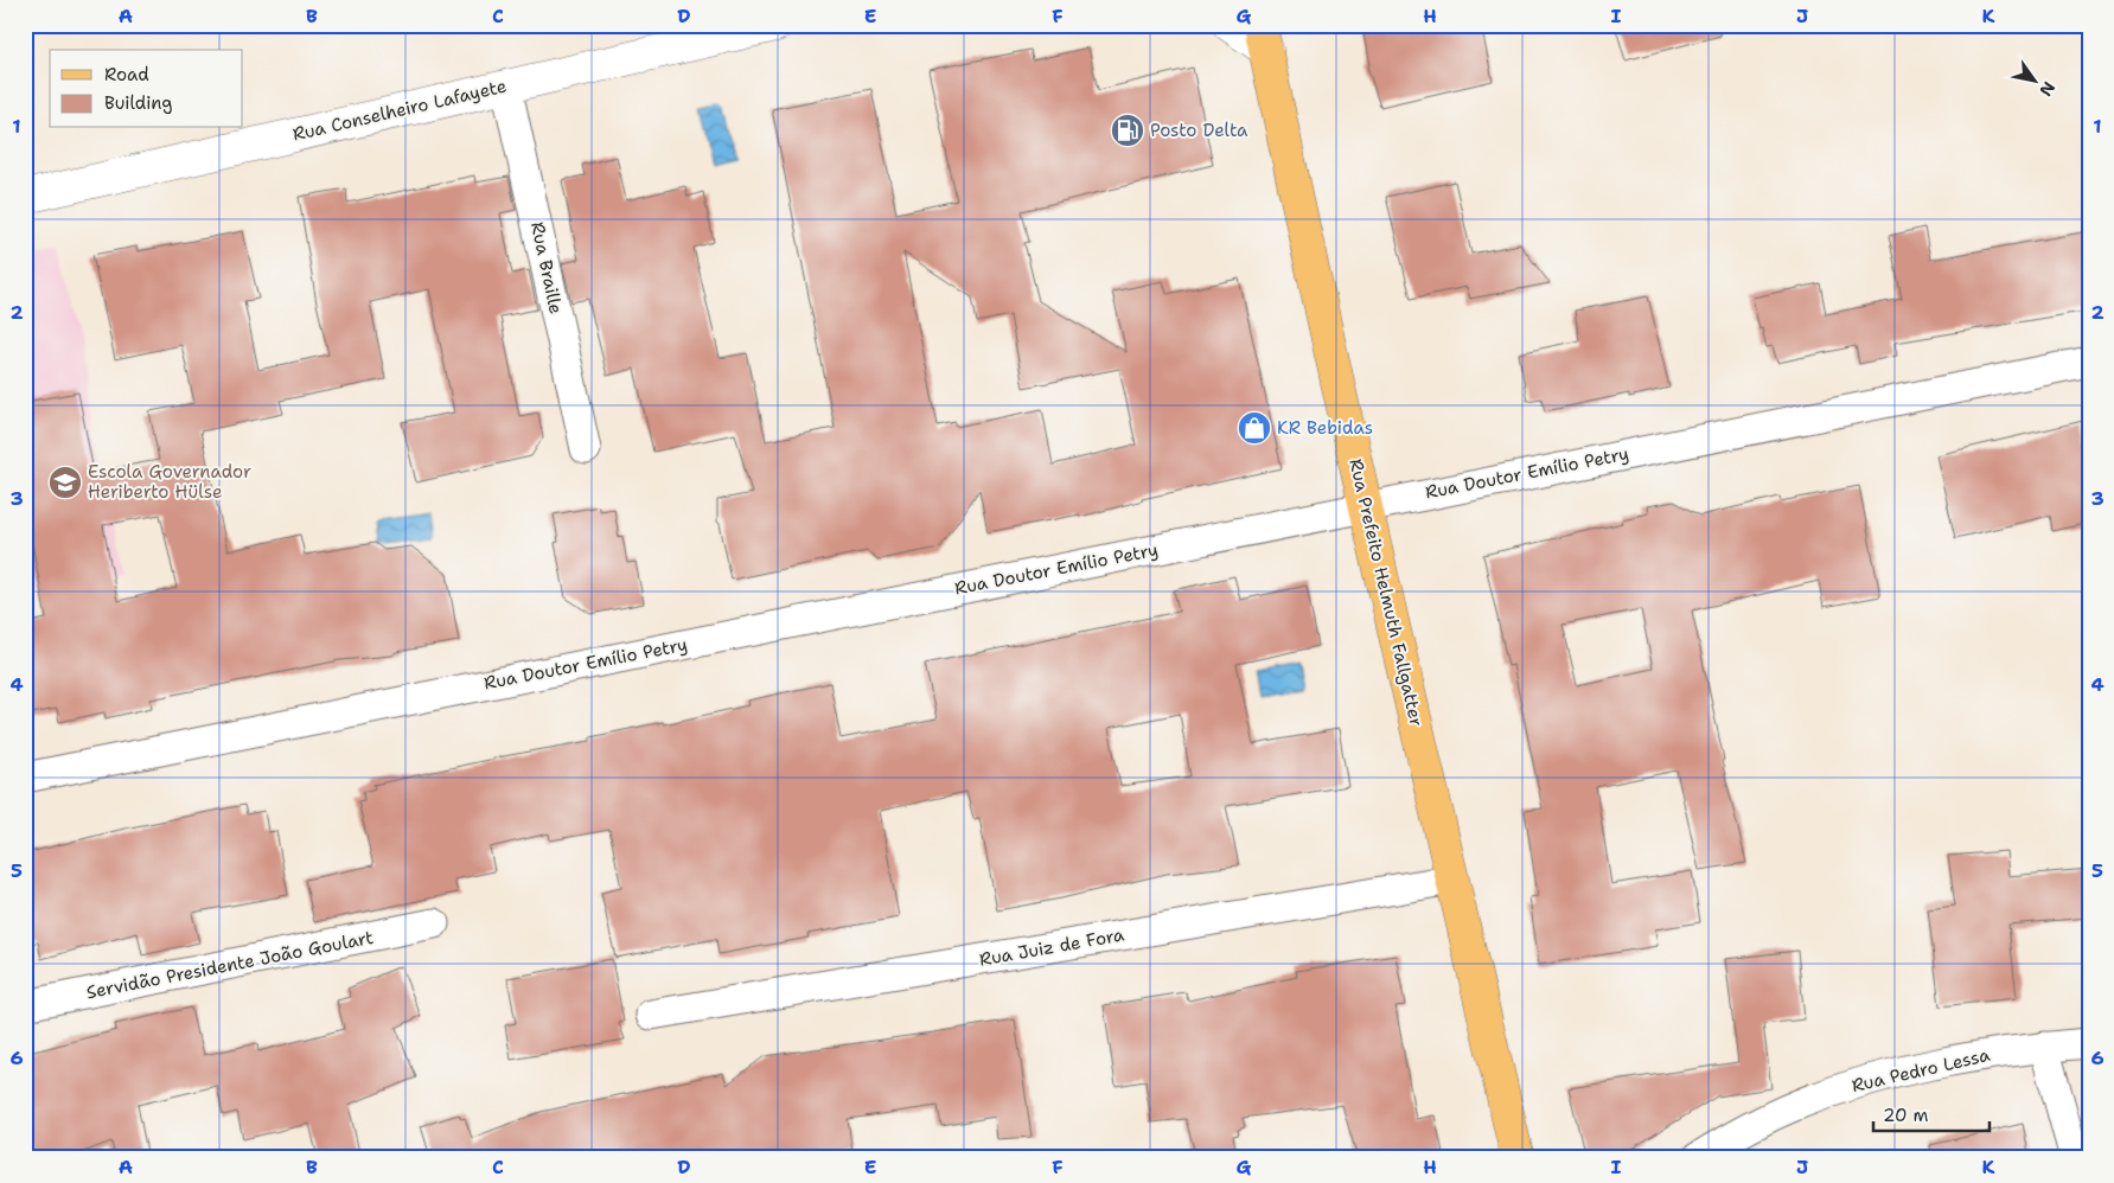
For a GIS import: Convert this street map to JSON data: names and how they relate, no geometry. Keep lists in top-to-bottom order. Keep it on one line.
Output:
{"streets":{"main road":["Rua Prefeito Helmuth Fallgatter"],"street":["Rua Conselheiro Lafayete","Rua Braille","Rua Doutor Emílio Petry","Rua Juiz de Fora","Servidão Presidente João Goulart","Rua Pedro Lessa"]},"crossings":[["Rua Conselheiro Lafayete","Rua Braille"],["Rua Doutor Emílio Petry","Rua Prefeito Helmuth Fallgatter"],["Rua Prefeito Helmuth Fallgatter","Rua Juiz de Fora"]],"places":{"fuel station":["Posto Delta"],"shop":["KR Bebidas"],"school or university":["Escola Governador Heriberto Hülse"]},"legend":["Road","Building"],"scale_bar":"20 m","north":"bottom right","grid":{"columns":["A","B","C","D","E","F","G","H","I","J","K"],"rows":["1","2","3","4","5","6"]}}
